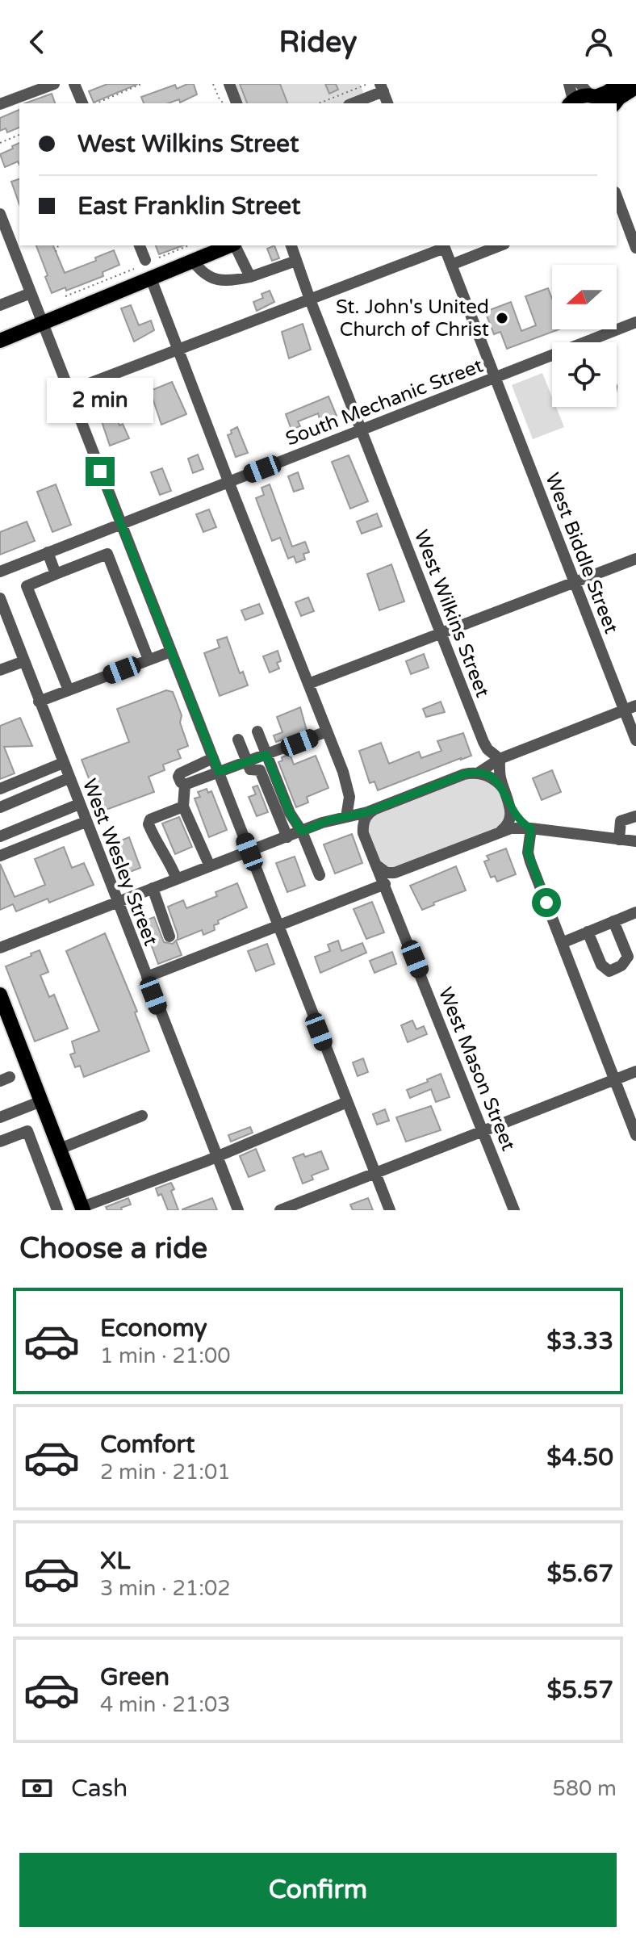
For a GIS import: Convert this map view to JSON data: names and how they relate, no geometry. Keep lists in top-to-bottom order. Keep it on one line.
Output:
{"streets":{"street":["South Mechanic Street","West Biddle Street","West Wilkins Street","West Wesley Street","West Mason Street"]},"crossings":[["South Mechanic Street","West Biddle Street"],["South Mechanic Street","West Wilkins Street"]],"places":["St. John's United Church of Christ"],"north":"left","page":{"header":"Ridey","banner":["West Wilkins Street","East Franklin Street"],"bubble":"2 min","heading":"Choose a ride","list":[{"name":"Economy","note":"1 min · 21:00","value":"$3.33"},{"name":"Comfort","note":"2 min · 21:01","value":"$4.50"},{"name":"XL","note":"3 min · 21:02","value":"$5.67"},{"name":"Green","note":"4 min · 21:03","value":"$5.57"}],"pay":["Cash","580 m"],"buttons":"Confirm"}}
